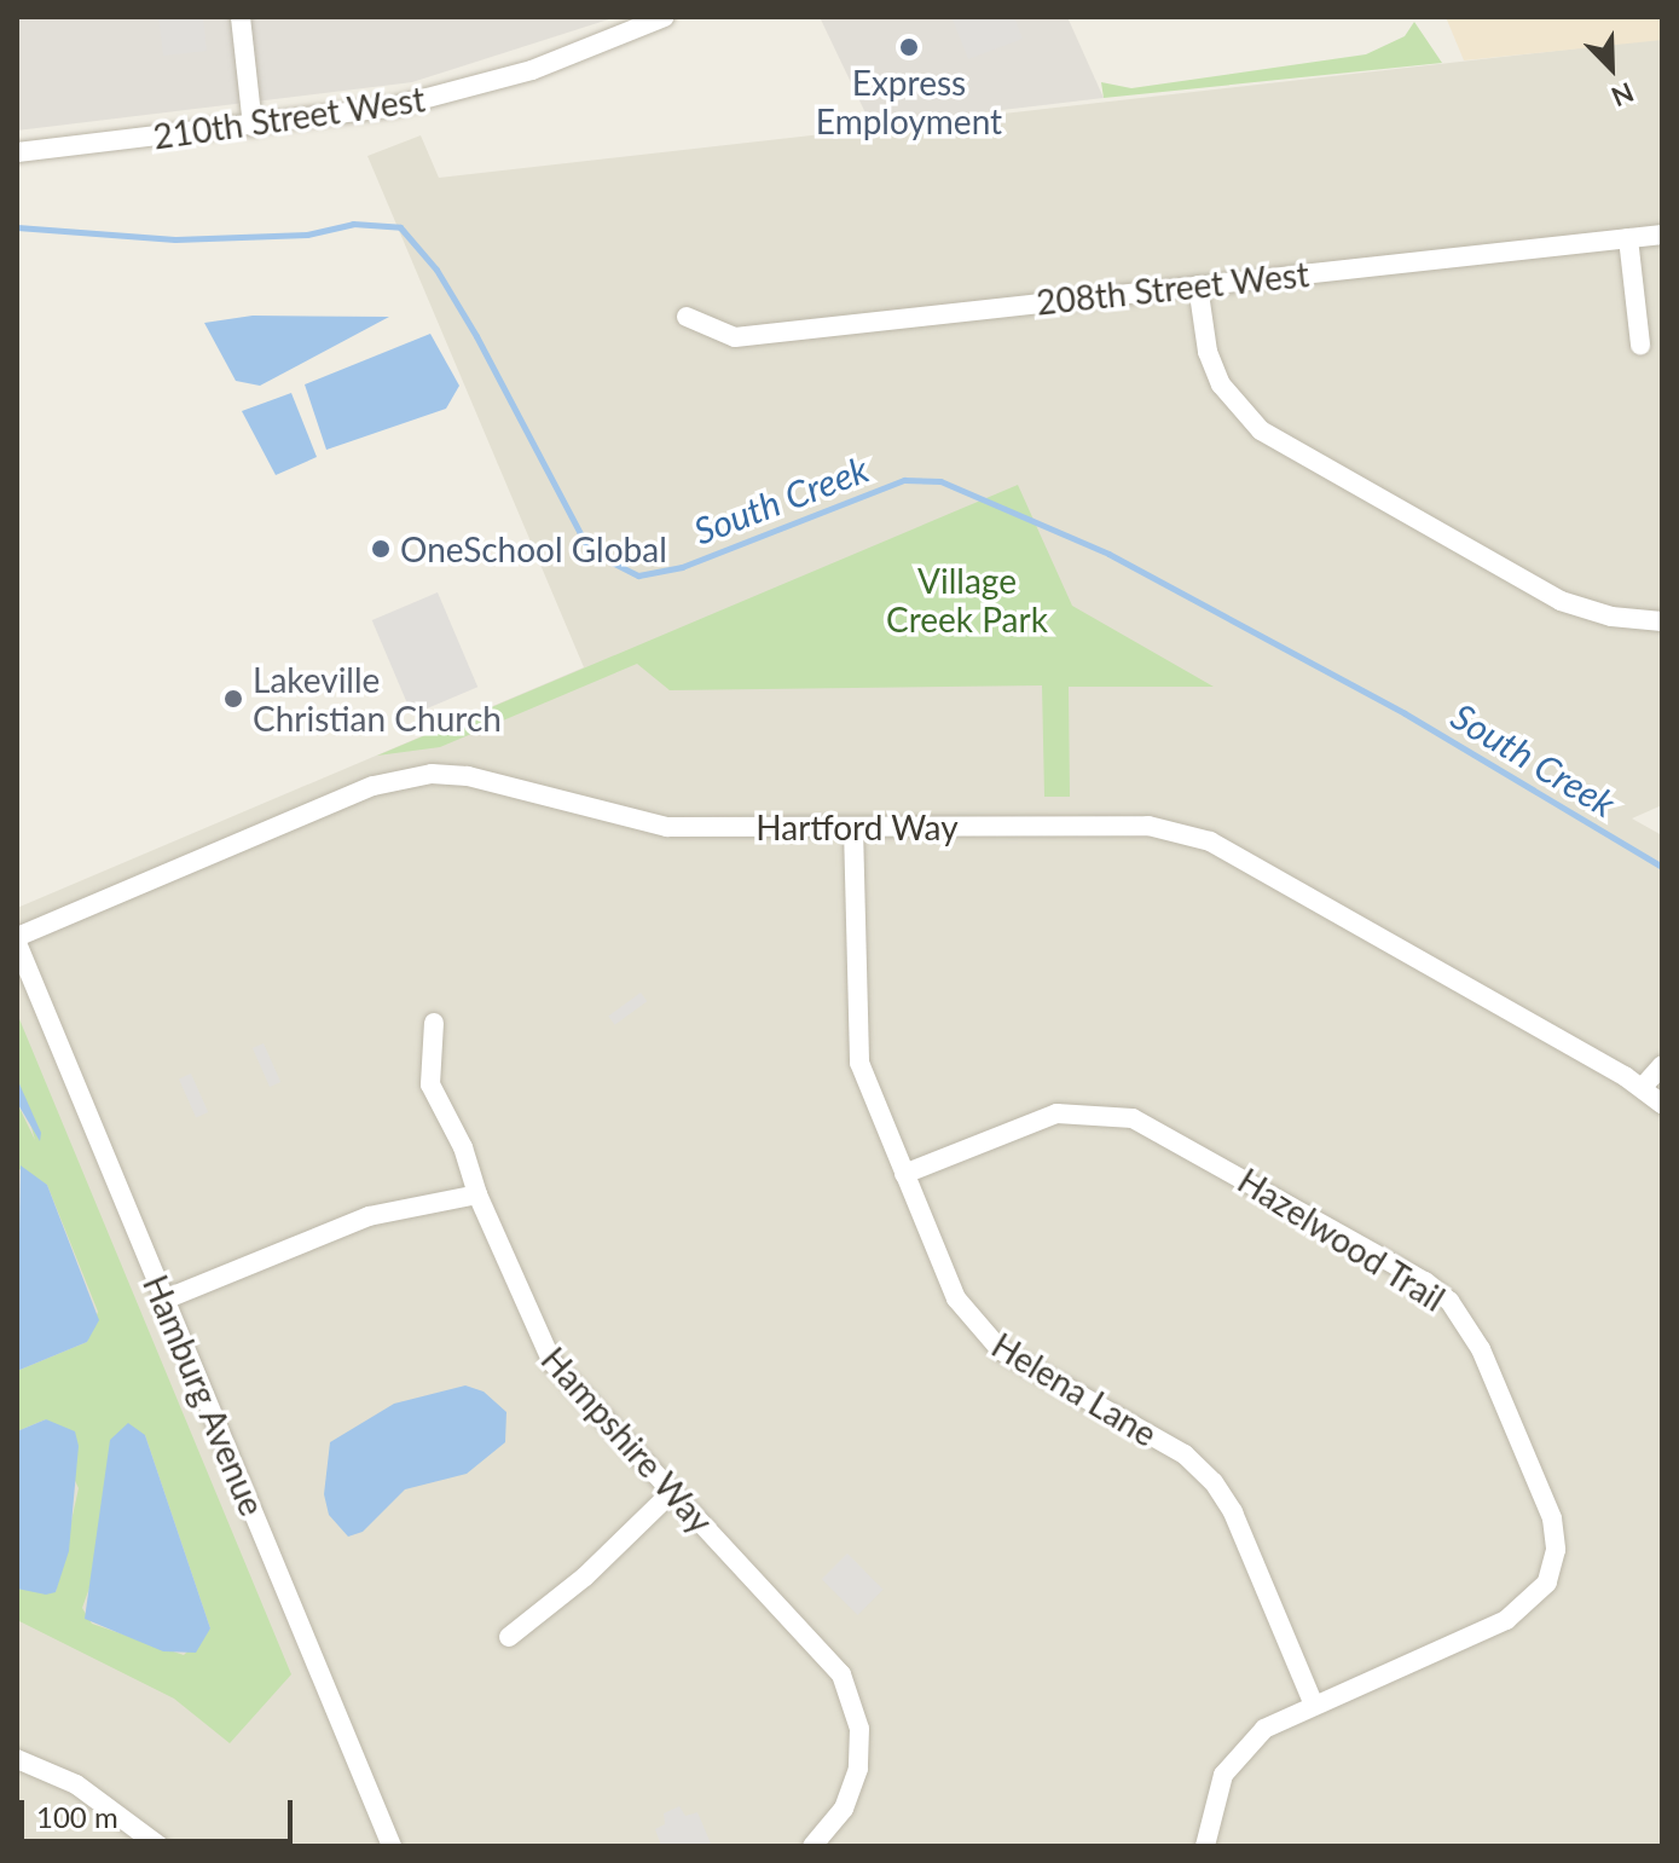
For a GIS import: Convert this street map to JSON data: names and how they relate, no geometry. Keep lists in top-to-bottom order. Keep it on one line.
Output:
{"streets":{"street":["210th Street West","208th Street West","Hartford Way","Hazelwood Trail","Helena Lane","Hamburg Avenue","Hampshire Way"]},"crossings":[["Hartford Way","Helena Lane"],["Hartford Way","Hamburg Avenue"],["Hazelwood Trail","Helena Lane"]],"water":["South Creek"],"parks":["Village Creek Park"],"places":["Express Employment","OneSchool Global","Lakeville Christian Church"],"scale_bar":"100 m","north":"bottom right"}
